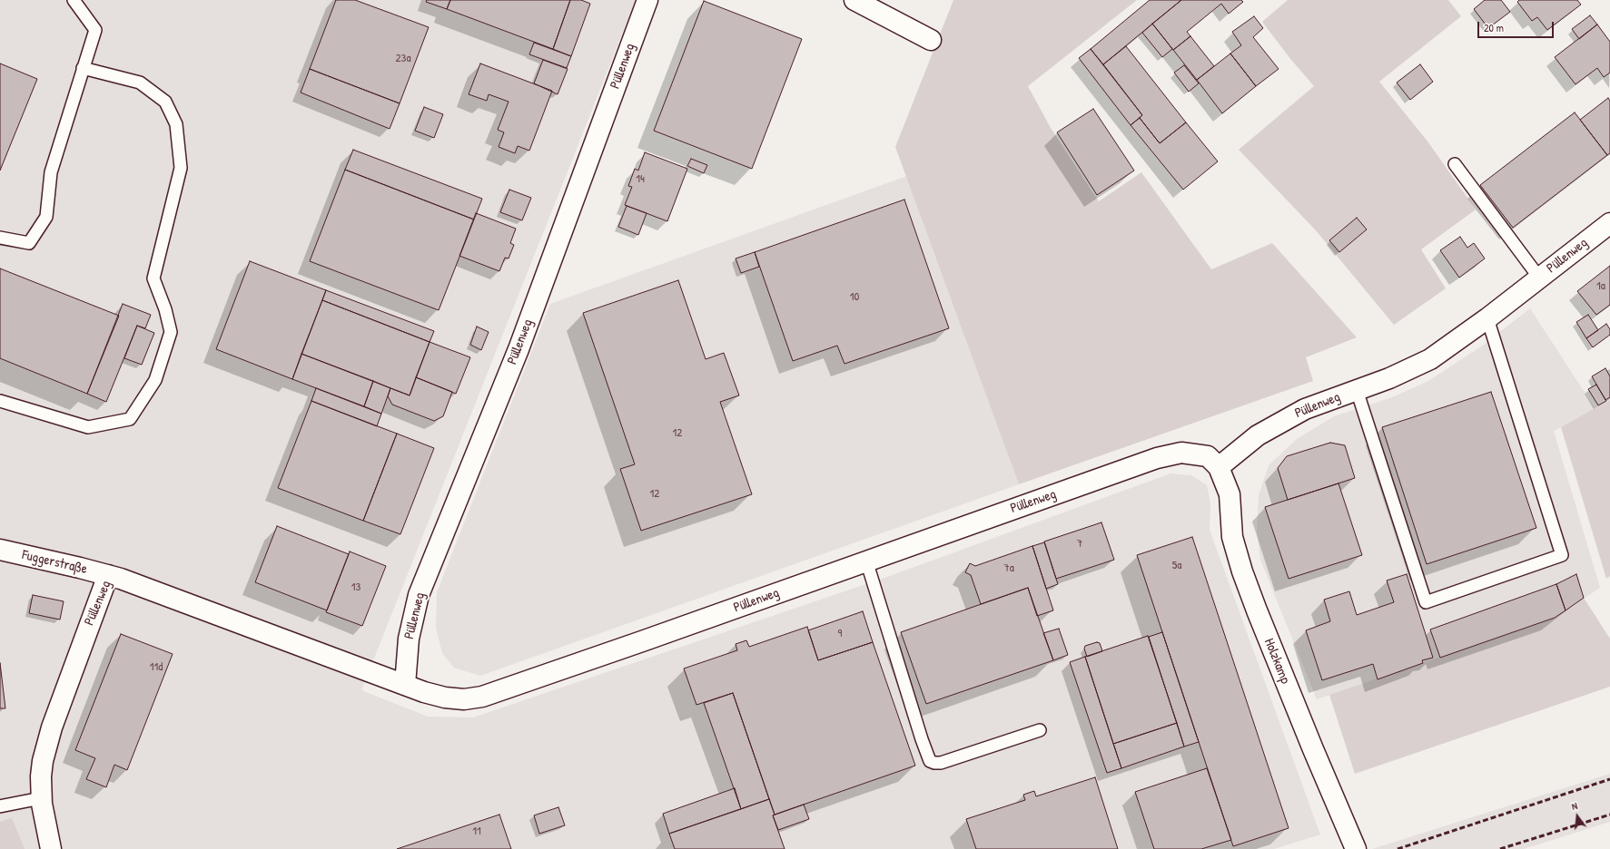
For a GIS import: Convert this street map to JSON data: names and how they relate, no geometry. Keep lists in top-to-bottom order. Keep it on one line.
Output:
{"streets":{"street":["Püllenweg","Fuggerstraße","Holzkamp"]},"crossings":[["Püllenweg","Fuggerstraße"],["Püllenweg","Holzkamp"]],"house_numbers":["23a","14","1a","10","12","12","7","5a","7a","13","9","11d","11"],"scale_bar":"20 m","north":"top"}
